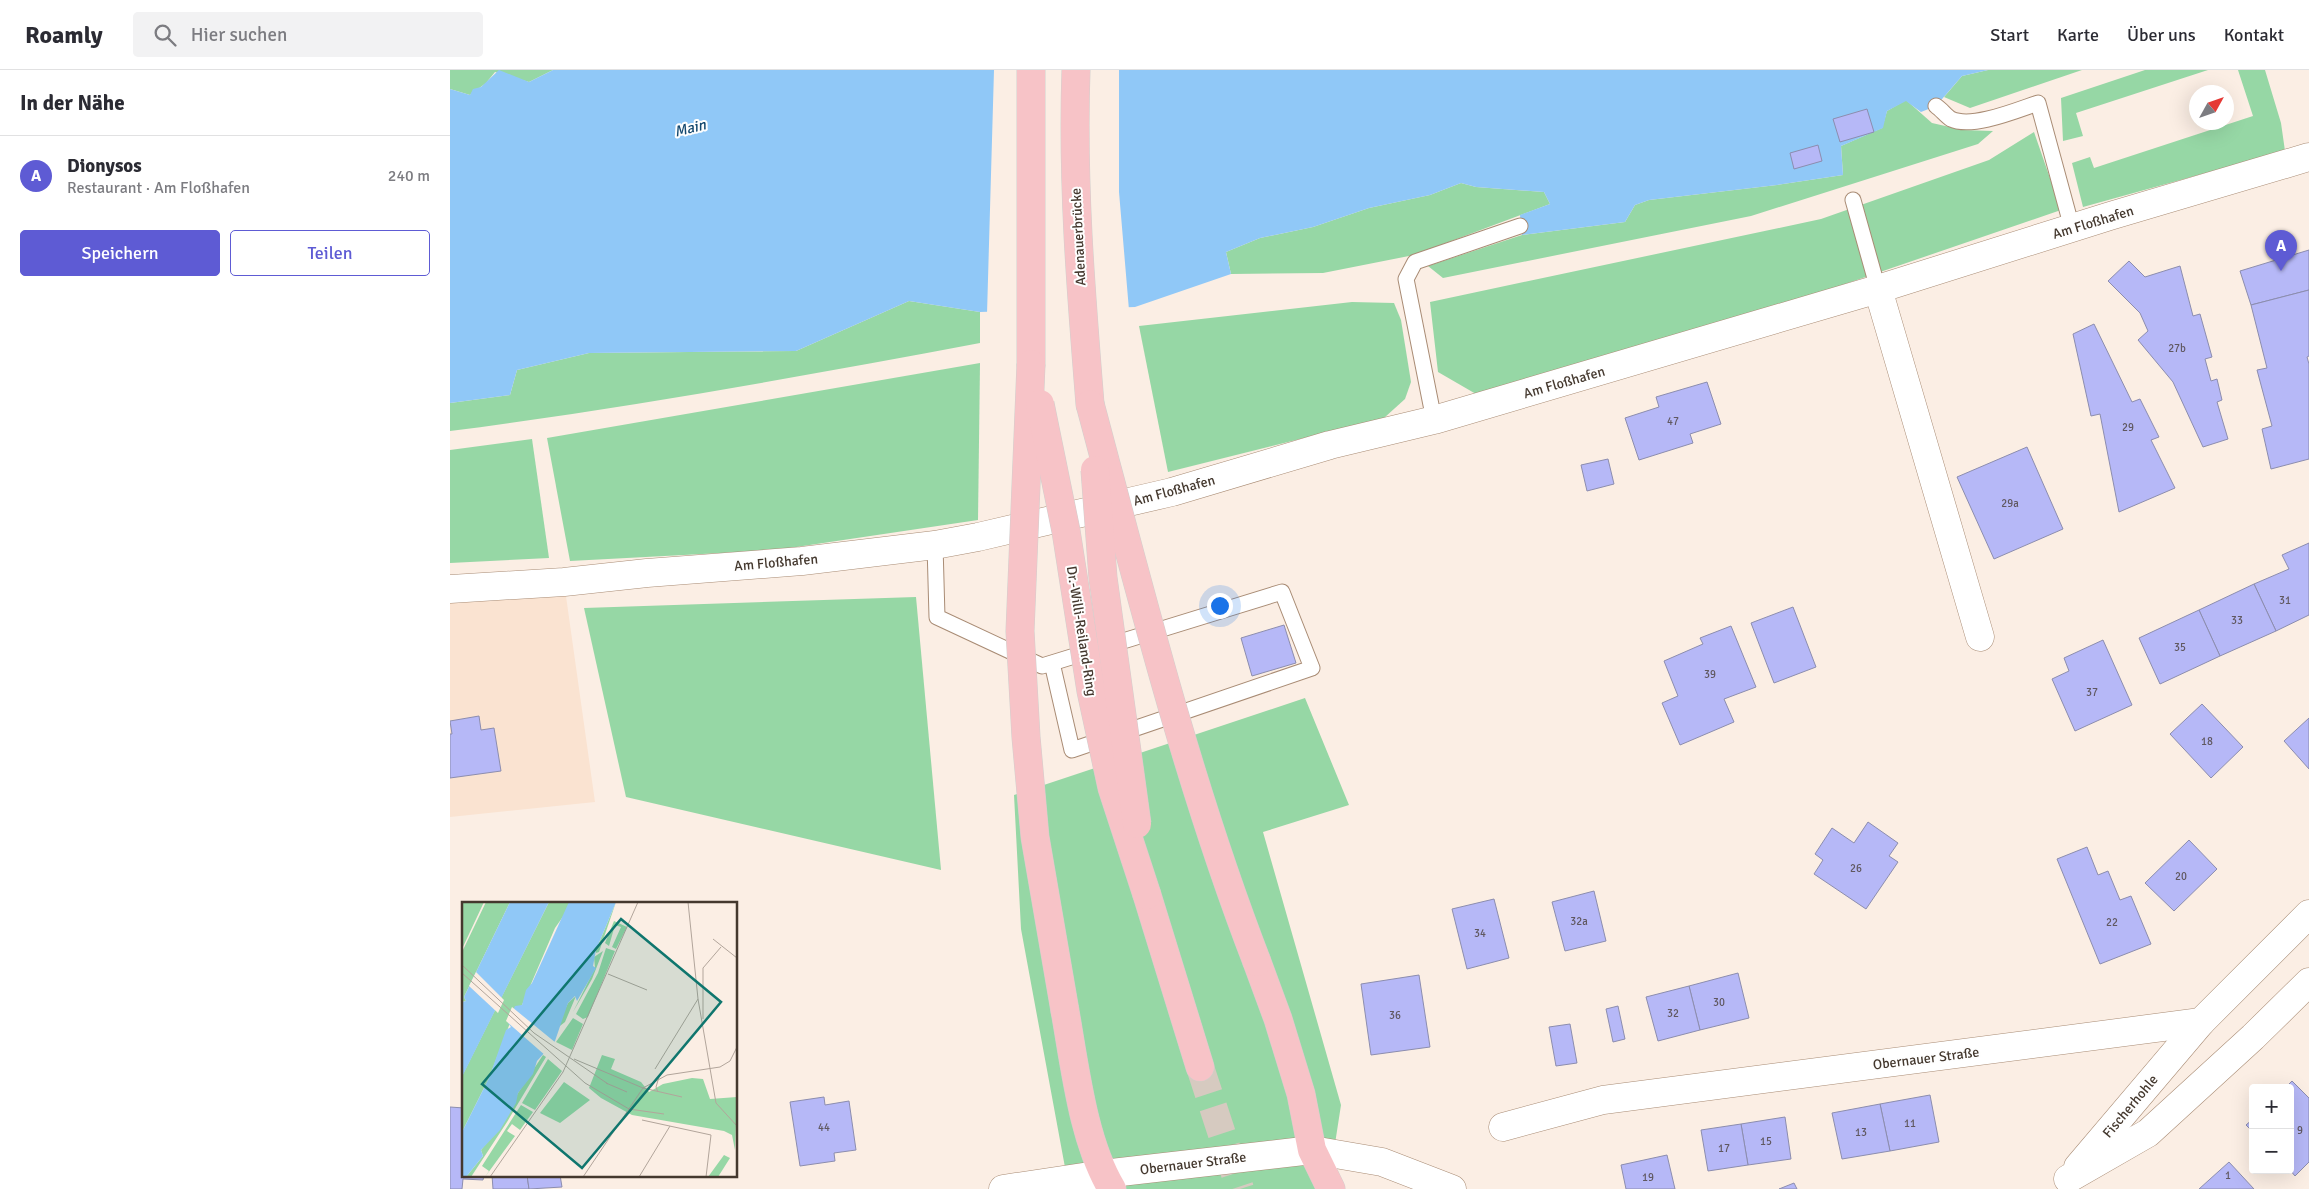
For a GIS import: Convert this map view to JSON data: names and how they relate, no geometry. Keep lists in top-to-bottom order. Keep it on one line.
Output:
{"streets":{"highway":["Adenauerbrücke","Dr.-Willi-Reiland-Ring"],"street":["Am Floßhafen","Obernauer Straße","Fischerhohle"]},"crossings":[["Adenauerbrücke","Dr.-Willi-Reiland-Ring"],["Obernauer Straße","Fischerhohle"]],"water":["Main"],"house_numbers":["27b","47","29","29a","31","33","35","39","37","18","26","20","32a","22","34","30","32","36","11","44","9","13","15","17","1","19"],"north":"top right","page":{"header":"Roamly","search":"Hier suchen","nav":["Start","Karte","Über uns","Kontakt"],"heading":"In der Nähe","list":[{"mark":"A","name":"Dionysos","note":"Restaurant · Am Floßhafen","value":"240 m"}],"buttons":["Speichern","Teilen"],"pins":"A","map_buttons":["+","−"]}}
